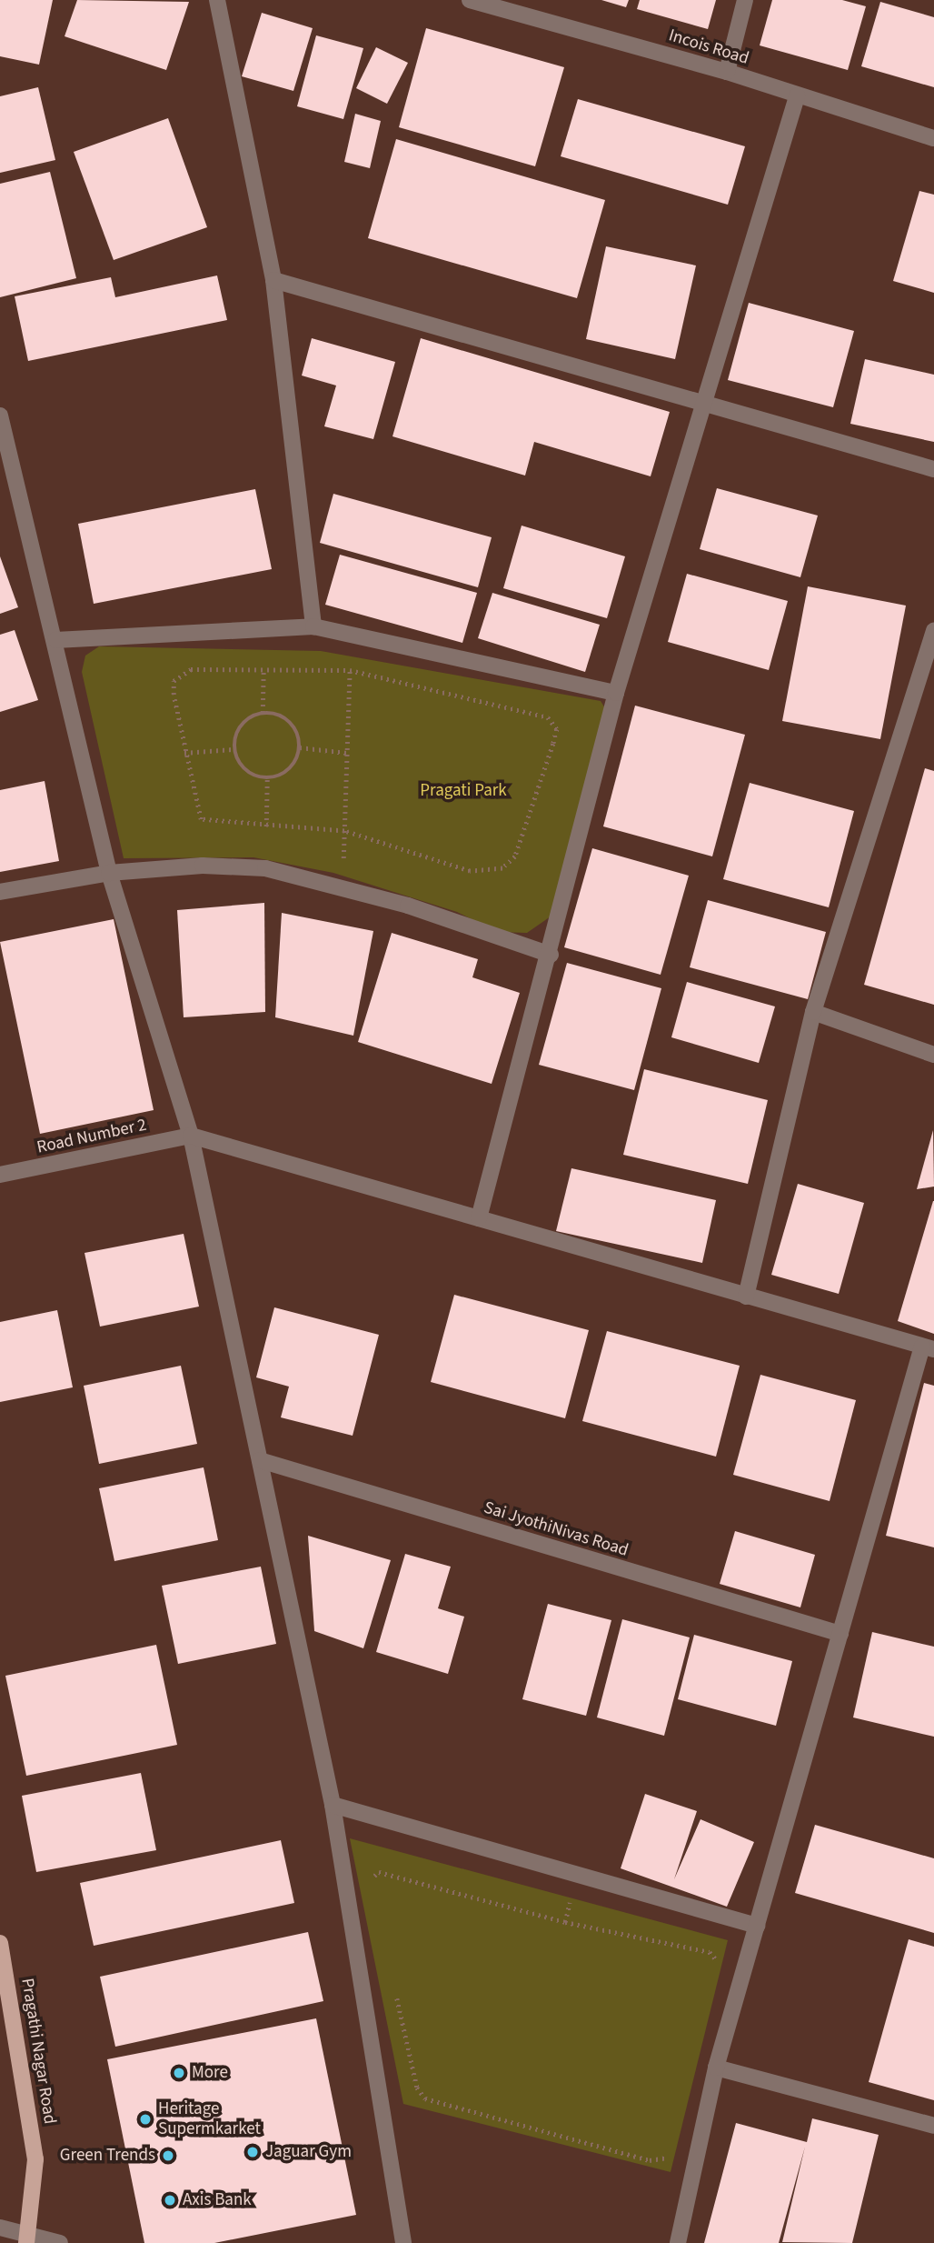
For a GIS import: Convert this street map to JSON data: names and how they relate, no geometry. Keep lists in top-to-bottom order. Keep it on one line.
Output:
{"streets":{"main road":["Pragathi Nagar Road"],"street":["Incois Road","Road Number 2","Sai JyothiNivas Road"]},"parks":["Pragati Park"],"places":["More","Heritage Supermkarket","Jaguar Gym","Green Trends","Axis Bank"]}
